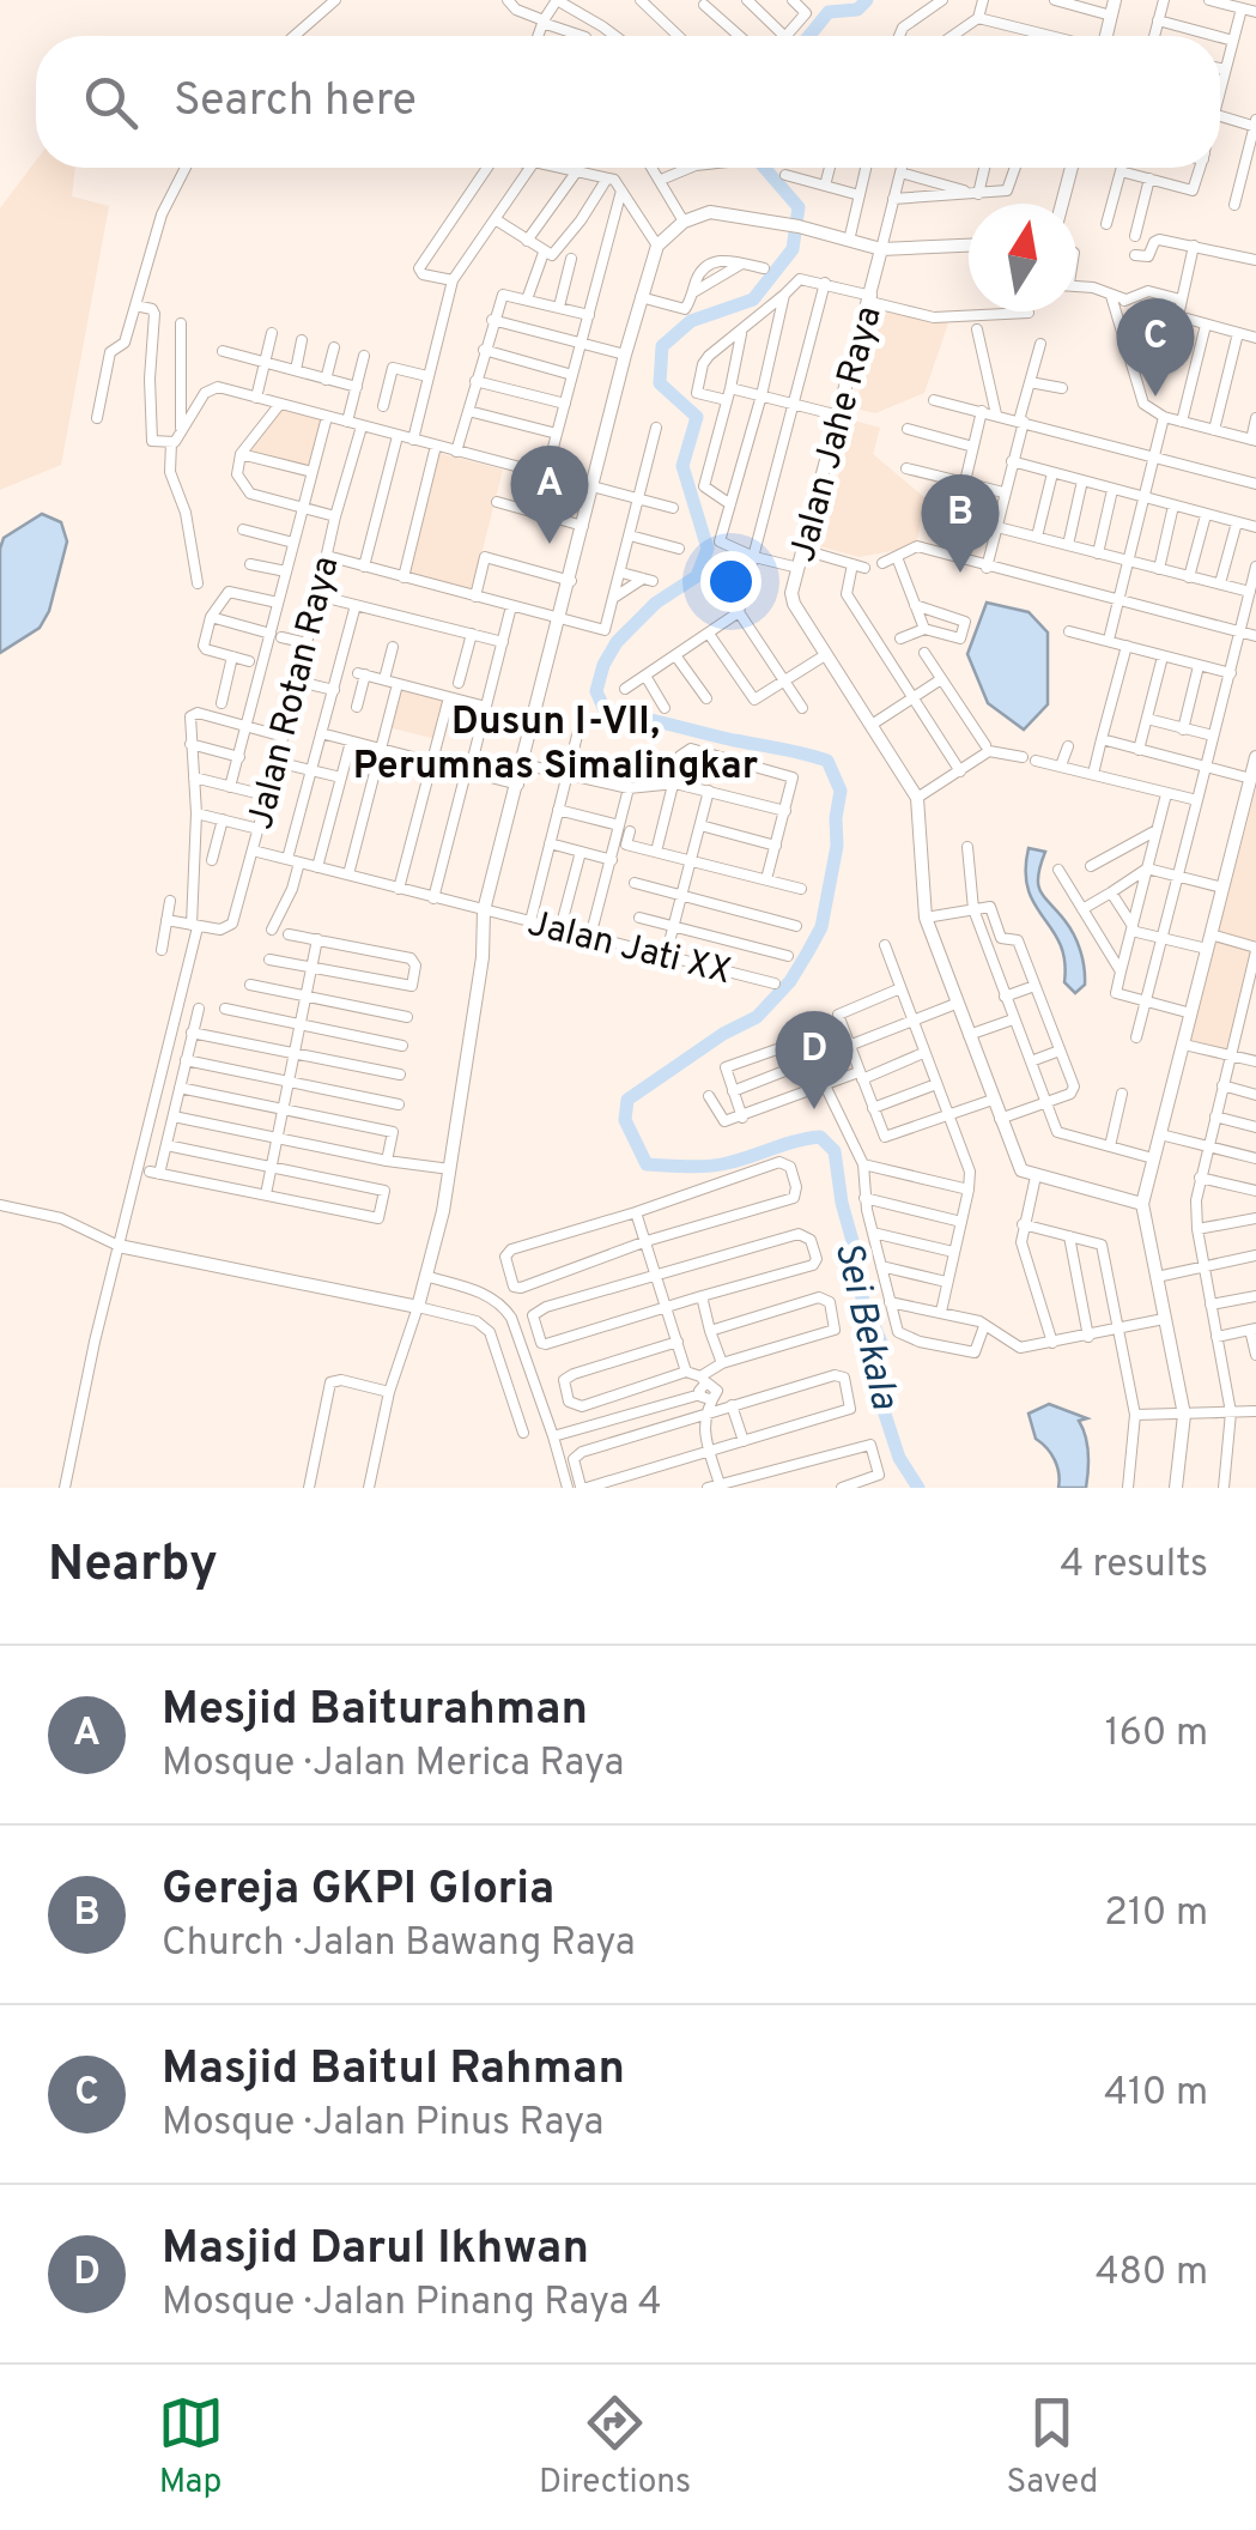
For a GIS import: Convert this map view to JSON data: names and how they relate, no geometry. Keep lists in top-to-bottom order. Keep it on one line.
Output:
{"streets":{"street":["Jalan Jahe Raya","Jalan Rotan Raya","Jalan Jati XX"]},"crossings":[["Jalan Rotan Raya","Jalan Jati XX"]],"districts":["Dusun I-VII, Perumnas Simalingkar"],"water":["Sei Bekala"],"north":"top","page":{"search":"Search here","pins":["C","A","B","D"],"heading":["Nearby","4 results"],"list":[{"mark":"A","name":"Mesjid Baiturahman","note":"Mosque · Jalan Merica Raya","value":"160 m"},{"mark":"B","name":"Gereja GKPI Gloria","note":"Church · Jalan Bawang Raya","value":"210 m"},{"mark":"C","name":"Masjid Baitul Rahman","note":"Mosque · Jalan Pinus Raya","value":"410 m"},{"mark":"D","name":"Masjid Darul Ikhwan","note":"Mosque · Jalan Pinang Raya 4","value":"480 m"}],"nav":["Map","Directions","Saved"]}}
